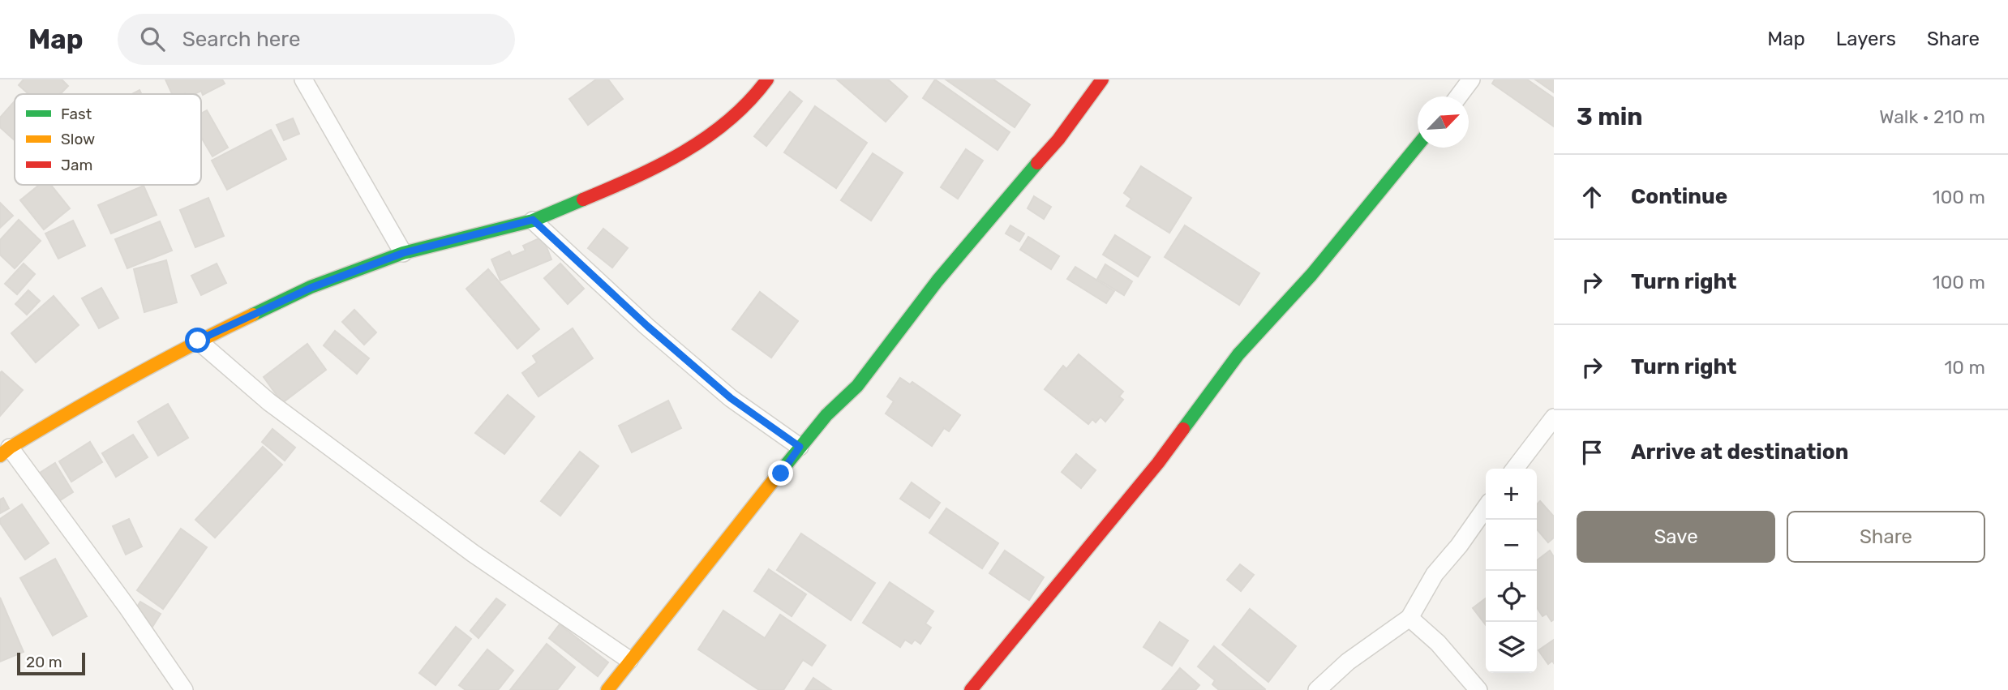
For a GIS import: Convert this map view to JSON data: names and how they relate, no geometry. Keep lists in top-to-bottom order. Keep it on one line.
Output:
{"legend":["Fast","Slow","Jam"],"scale_bar":"20 m","north":"top right","page":{"header":"Map","search":"Search here","nav":["Map","Layers","Share"],"heading":["3 min","Walk · 210 m"],"list":[["Continue","100 m"],["Turn right","100 m"],["Turn right","10 m"],"Arrive at destination"],"map_buttons":["+","−"],"buttons":["Save","Share"],"scale":"20 m"}}
